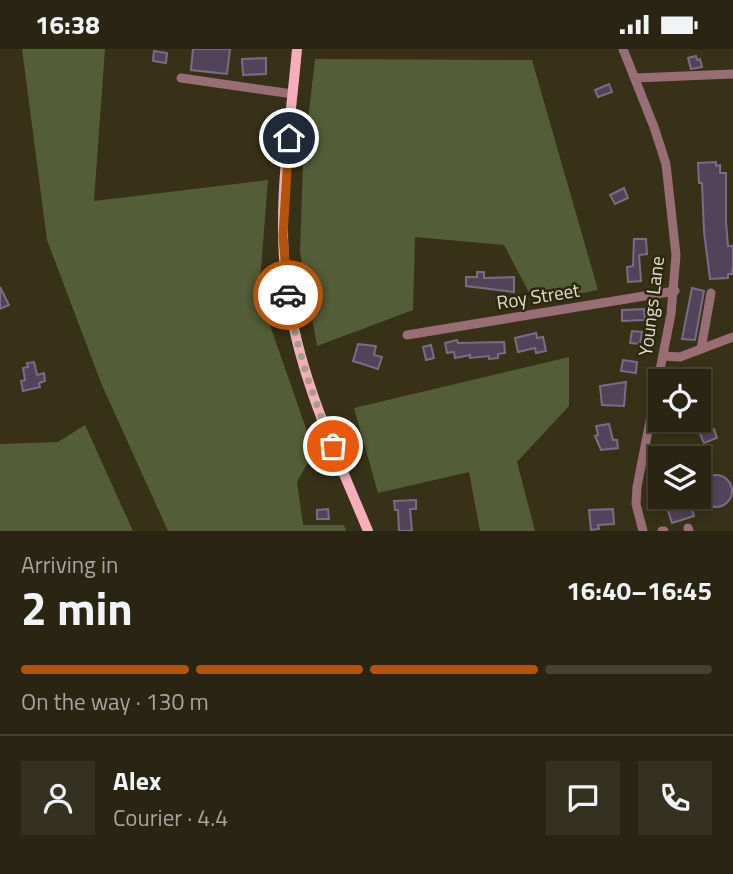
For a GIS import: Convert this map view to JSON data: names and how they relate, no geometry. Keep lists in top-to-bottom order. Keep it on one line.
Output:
{"streets":{"street":["Roy Street","Youngs Lane"]},"crossings":[["Roy Street","Youngs Lane"]],"page":{"status":"16:38","heading":["2 min","Arriving in","16:40–16:45"],"panel":["Alex","Courier · 4.4"],"bar":"On the way · 130 m"}}
